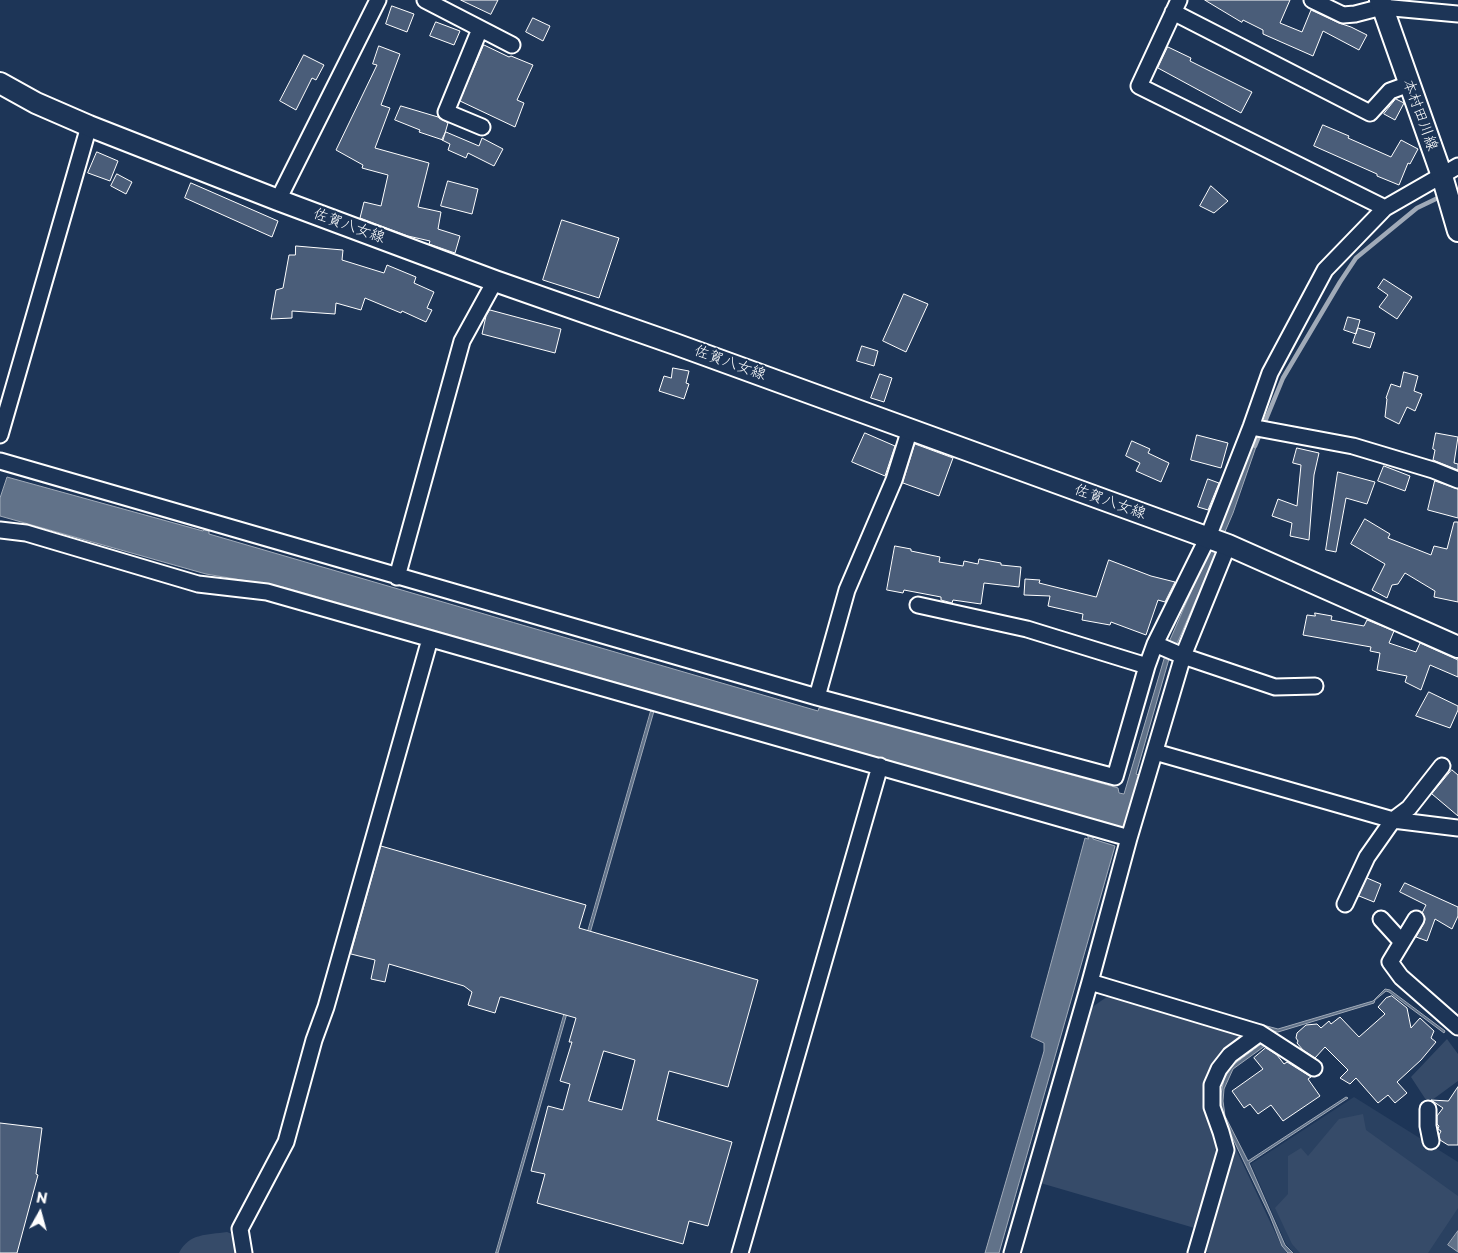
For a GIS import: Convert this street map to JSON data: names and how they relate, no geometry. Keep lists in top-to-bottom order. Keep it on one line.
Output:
{"streets":{"main road":["本村田川線","佐賀八女線"]},"north":"top"}
